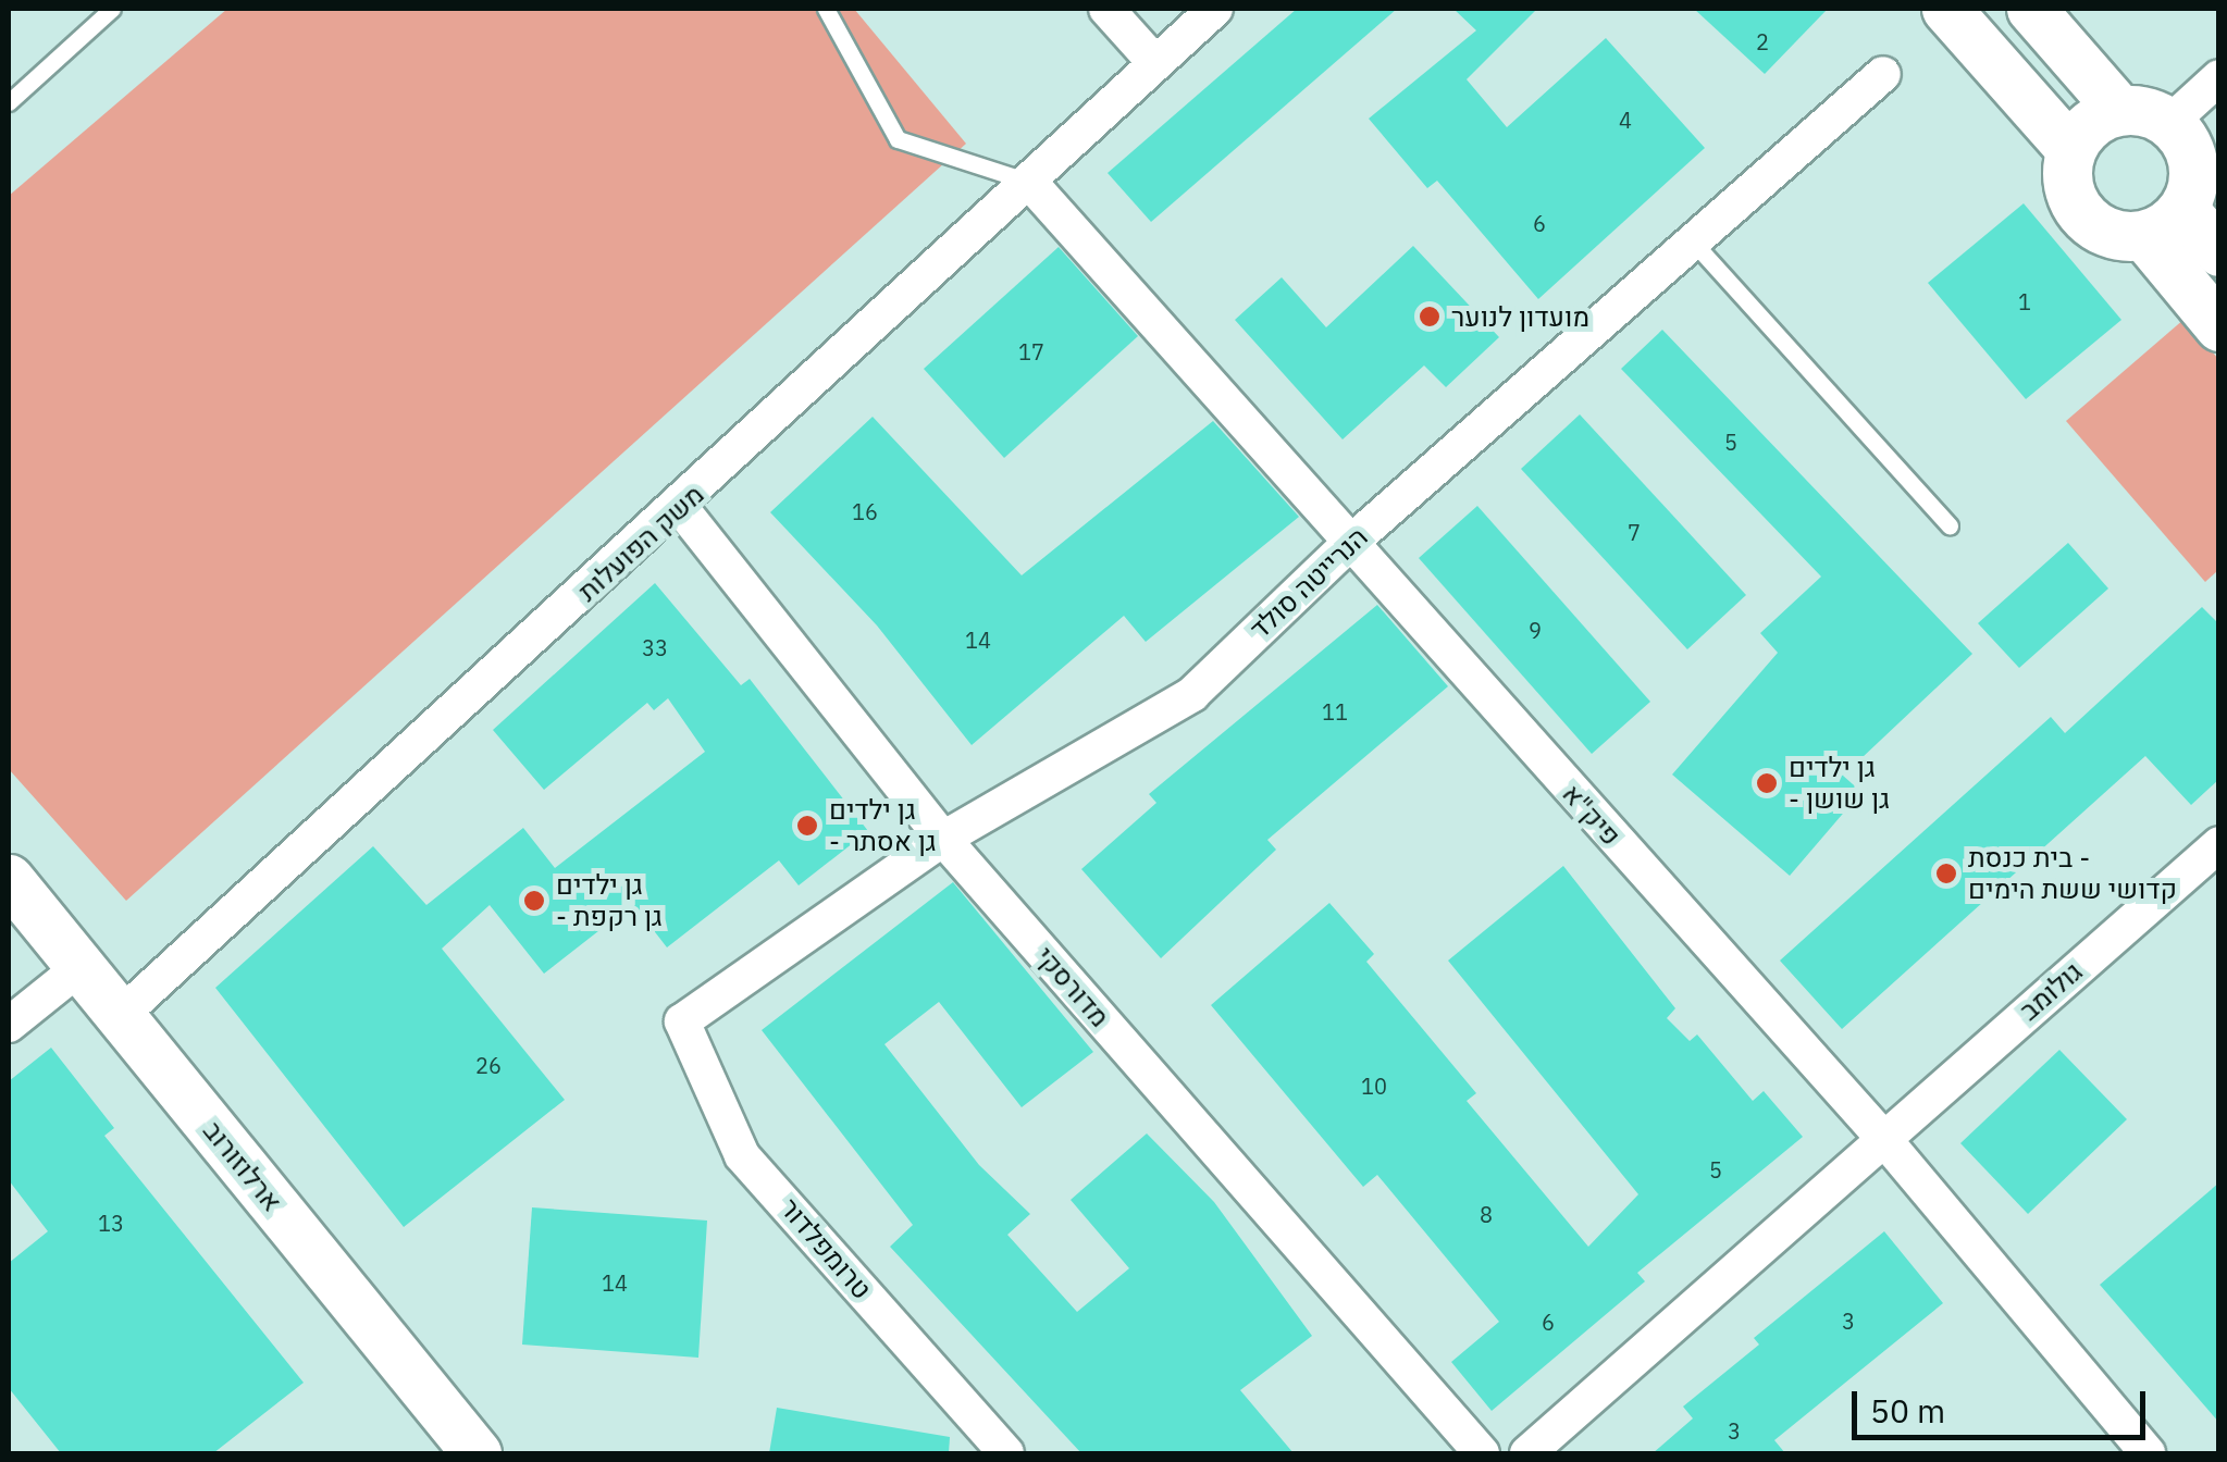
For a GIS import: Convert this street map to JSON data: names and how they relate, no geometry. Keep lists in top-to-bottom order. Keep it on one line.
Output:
{"streets":{"street":["משק הפועלות","הנרייטה סולד","פיק\"א","מדורסקי","גולומב","ארלוזורוב","טרומפלדור"]},"crossings":[["משק הפועלות","פיק\"א"],["משק הפועלות","מדורסקי"],["משק הפועלות","ארלוזורוב"],["הנרייטה סולד","פיק\"א"],["הנרייטה סולד","מדורסקי"],["הנרייטה סולד","טרומפלדור"],["פיק\"א","גולומב"]],"places":["מועדון לנוער","גן ילדים - גן שושן","גן ילדים - גן אסתר","בית כנסת - קדושי ששת הימים","גן ילדים - גן רקפת"],"house_numbers":["2","4","6","1","17","5","16","7","9","14","33","11","26","10","5","8","13","14","3","6","3"],"scale_bar":"50 m"}
